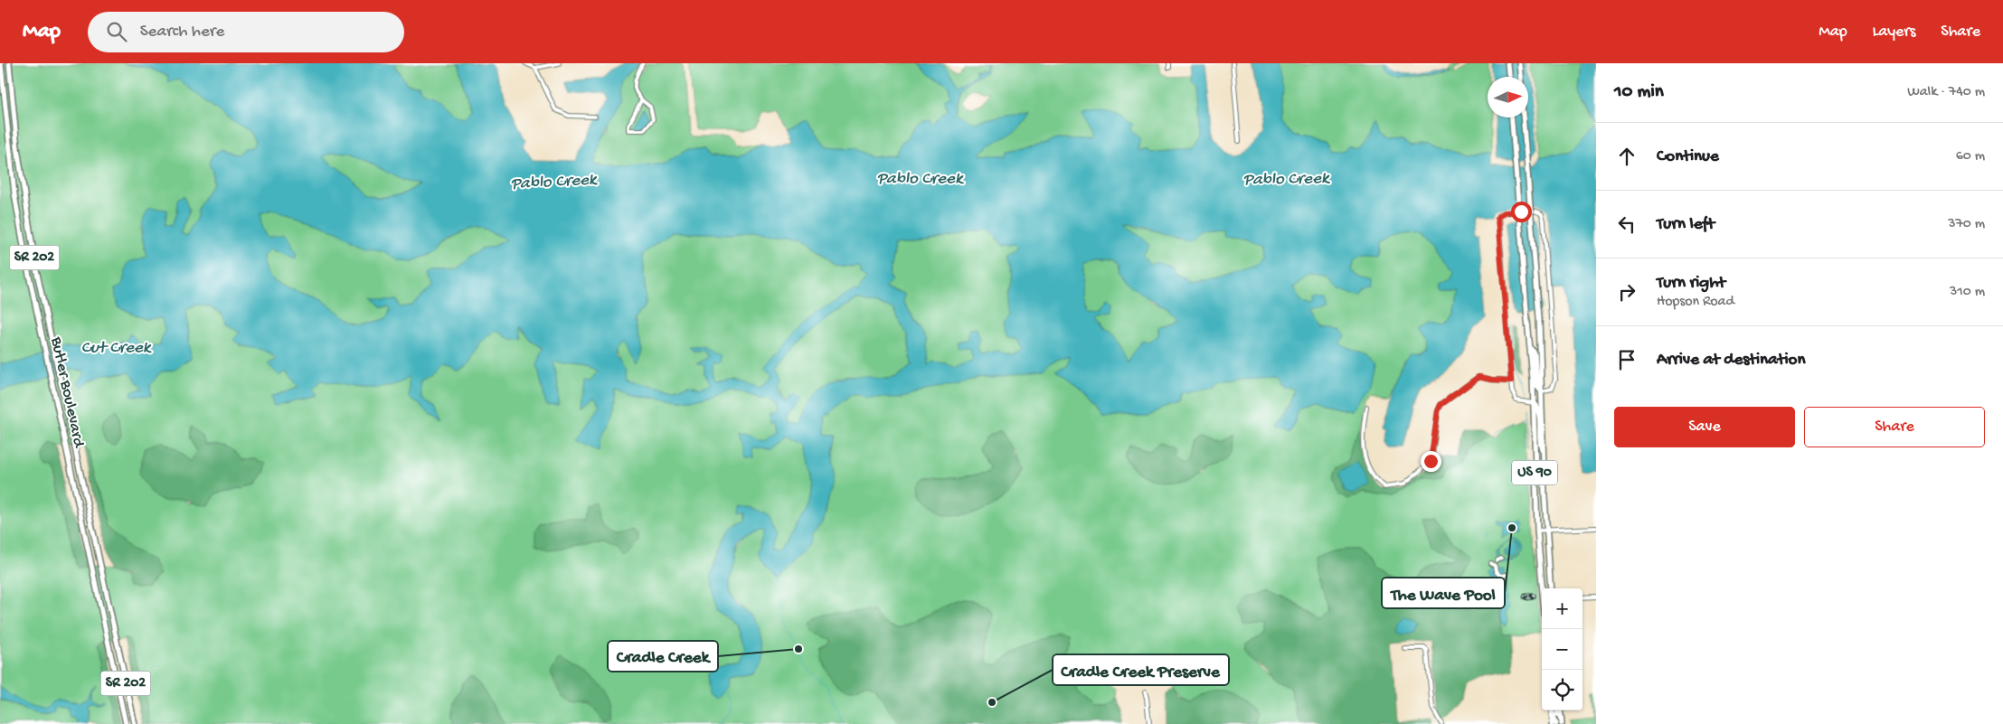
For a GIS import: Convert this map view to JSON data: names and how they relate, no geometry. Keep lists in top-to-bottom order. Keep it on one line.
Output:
{"streets":{"highway":["SR 202","Butler Boulevard","US 90"]},"water":["Pablo Creek","Cut Creek"],"places":["The Wave Pool","Cradle Creek","Cradle Creek Preserve"],"north":"right","page":{"header":"Map","search":"Search here","nav":["Map","Layers","Share"],"heading":["10 min","Walk · 740 m"],"list":[["Continue","60 m"],["Turn left","370 m"],["Turn right","Hopson Road","310 m"],"Arrive at destination"],"buttons":["Save","Share"],"map_buttons":["+","−"]}}
